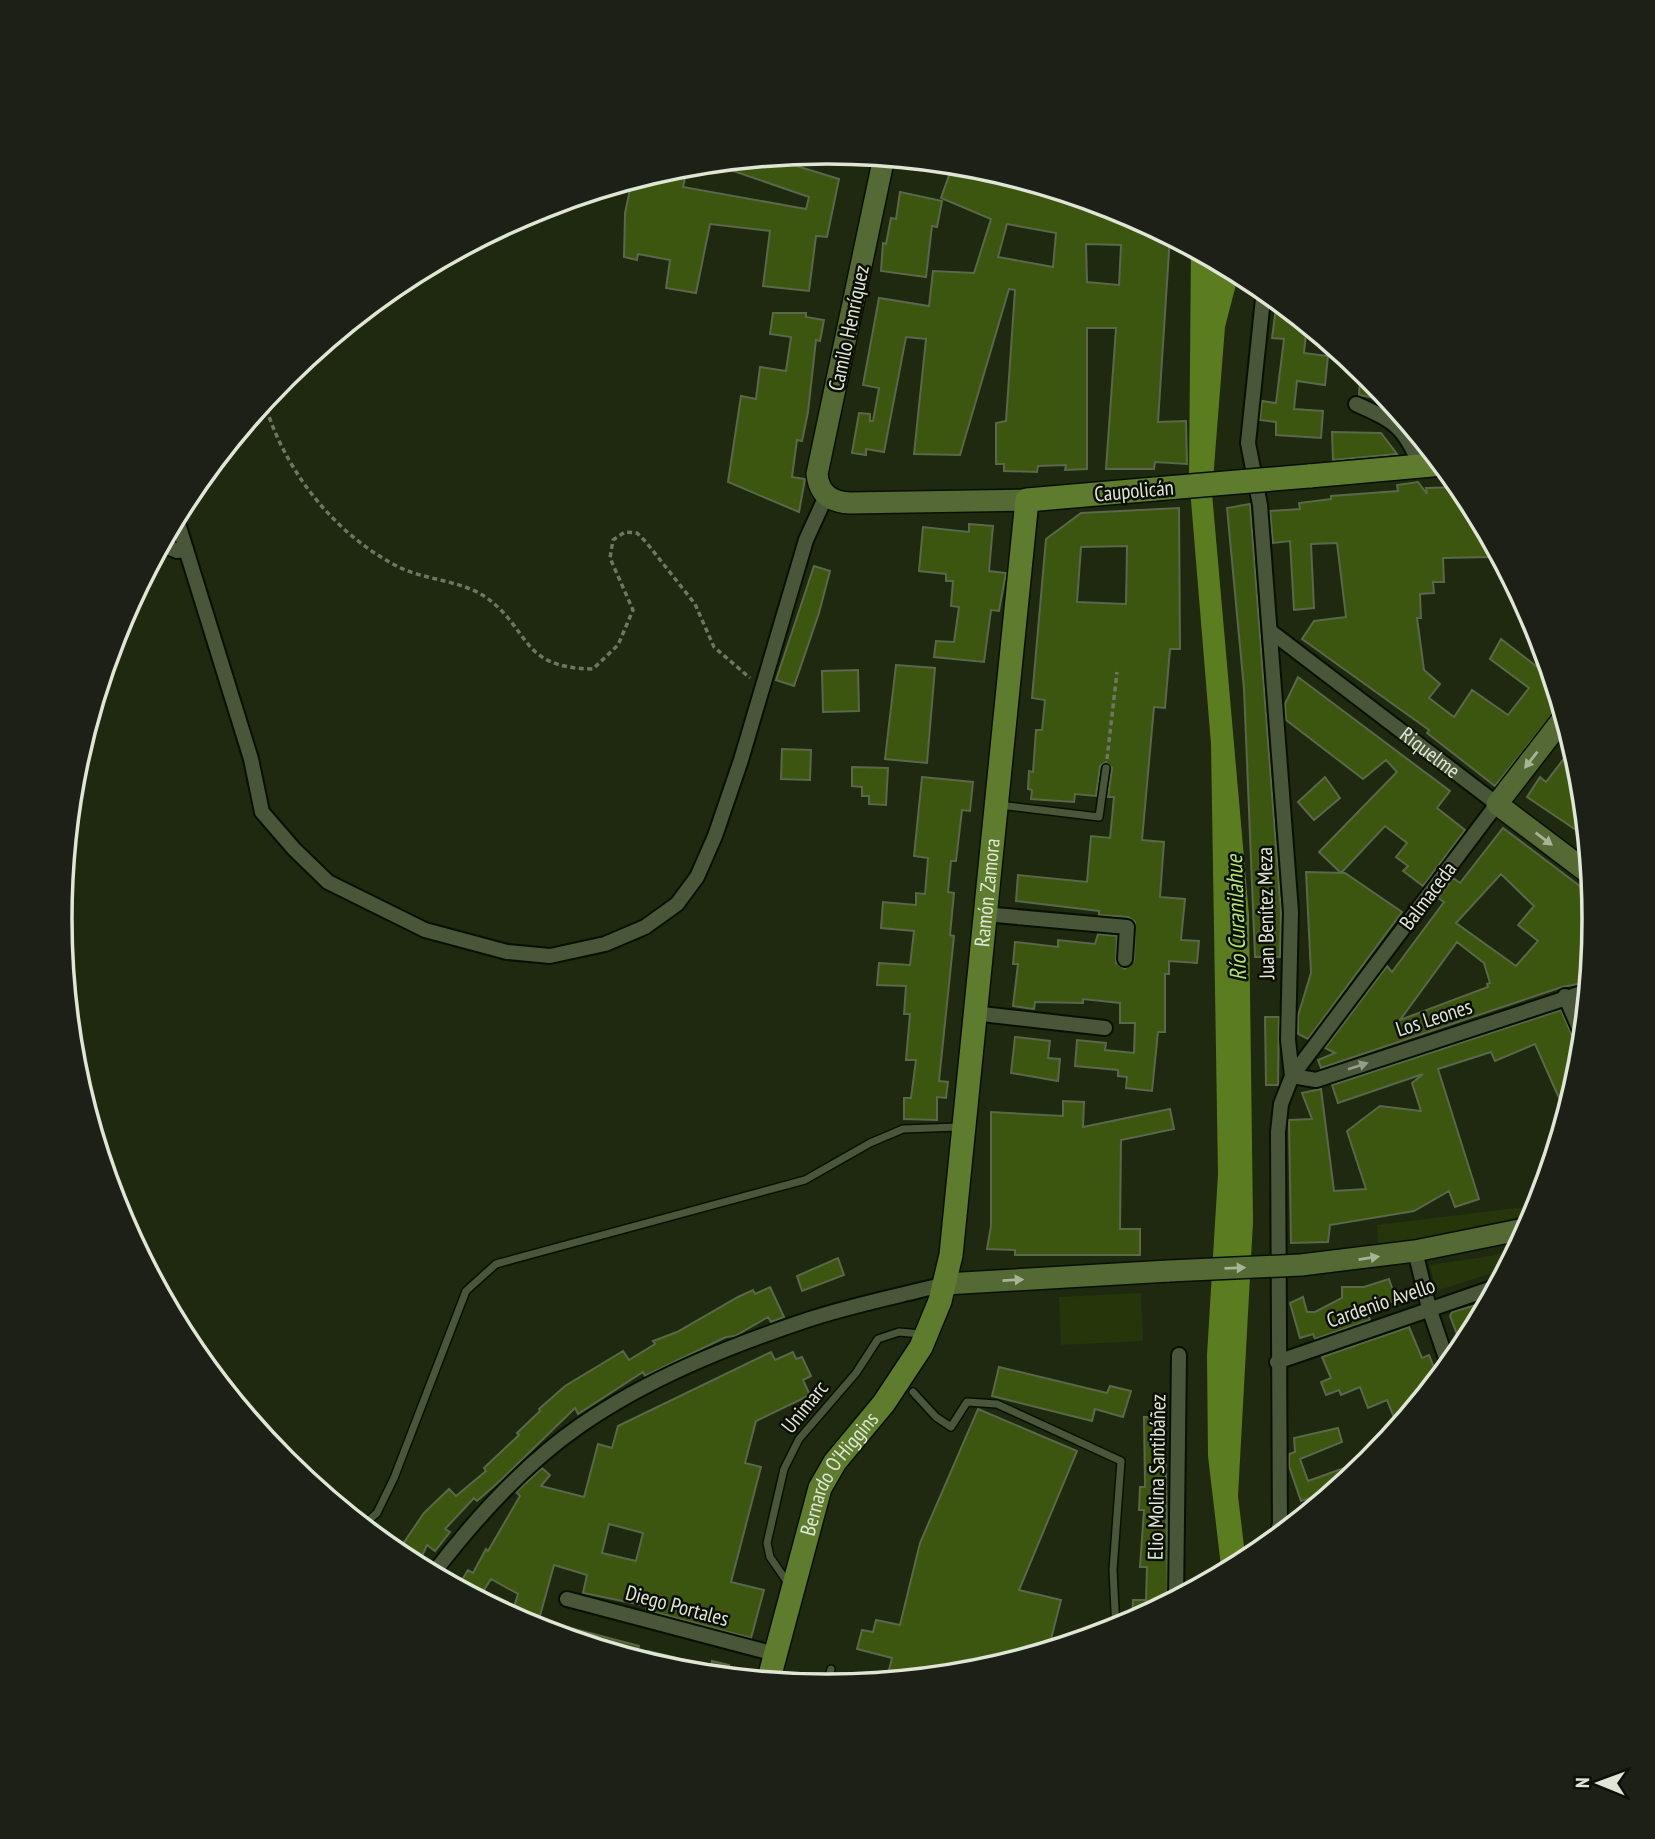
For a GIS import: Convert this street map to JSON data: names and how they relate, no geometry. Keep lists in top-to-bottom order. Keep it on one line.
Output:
{"streets":{"main road":["Caupolicán","Ramón Zamora","Bernardo O'Higgins"],"street":["Camilo Henríquez","Riquelme","Balmaceda","Juan Benítez Meza","Los Leones","Cardenio Avello","Elio Molina Santibáñez","Diego Portales"],"lane":["Unimarc"]},"crossings":[["Camilo Henríquez","Caupolicán"],["Caupolicán","Ramón Zamora"],["Riquelme","Balmaceda"],["Riquelme","Juan Benítez Meza"],["Ramón Zamora","Bernardo O'Higgins"],["Balmaceda","Juan Benítez Meza"],["Balmaceda","Los Leones"],["Juan Benítez Meza","Los Leones"],["Juan Benítez Meza","Cardenio Avello"],["Unimarc","Bernardo O'Higgins"],["Bernardo O'Higgins","Diego Portales"]],"one_way":["Los Leones"],"water":["Río Curanilahue"],"north":"left"}
